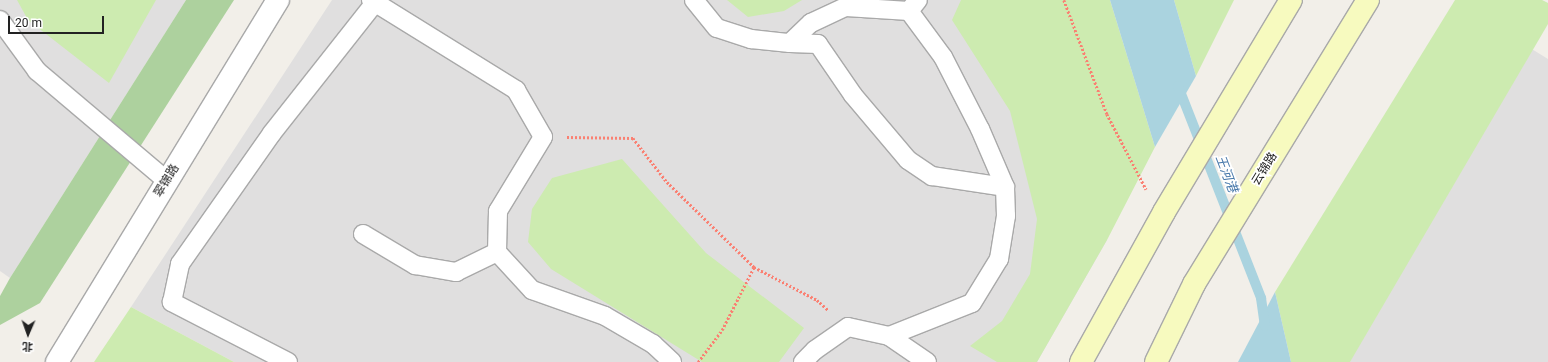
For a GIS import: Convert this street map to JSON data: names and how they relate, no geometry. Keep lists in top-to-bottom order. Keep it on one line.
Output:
{"streets":{"main road":["云锦路"],"street":["翠锦路"]},"water":["王河港"],"scale_bar":"20 m","north":"bottom"}
